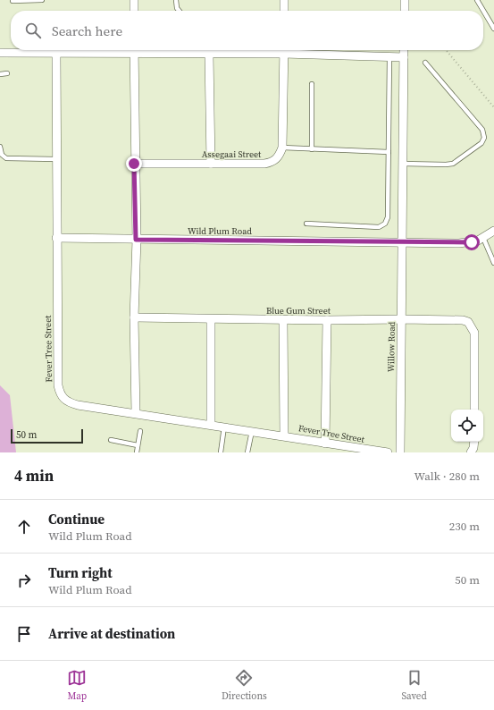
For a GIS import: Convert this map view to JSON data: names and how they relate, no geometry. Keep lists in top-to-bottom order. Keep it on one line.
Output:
{"streets":{"street":["Assegaai Street","Wild Plum Road","Blue Gum Street","Willow Road","Fever Tree Street"]},"crossings":[["Wild Plum Road","Willow Road"],["Wild Plum Road","Fever Tree Street"],["Blue Gum Street","Willow Road"]],"scale_bar":"50 m","page":{"search":"Search here","scale":"50 m","heading":["4 min","Walk · 280 m"],"list":[["Continue","Wild Plum Road","230 m"],["Turn right","Wild Plum Road","50 m"],"Arrive at destination"],"nav":["Map","Directions","Saved"]}}
